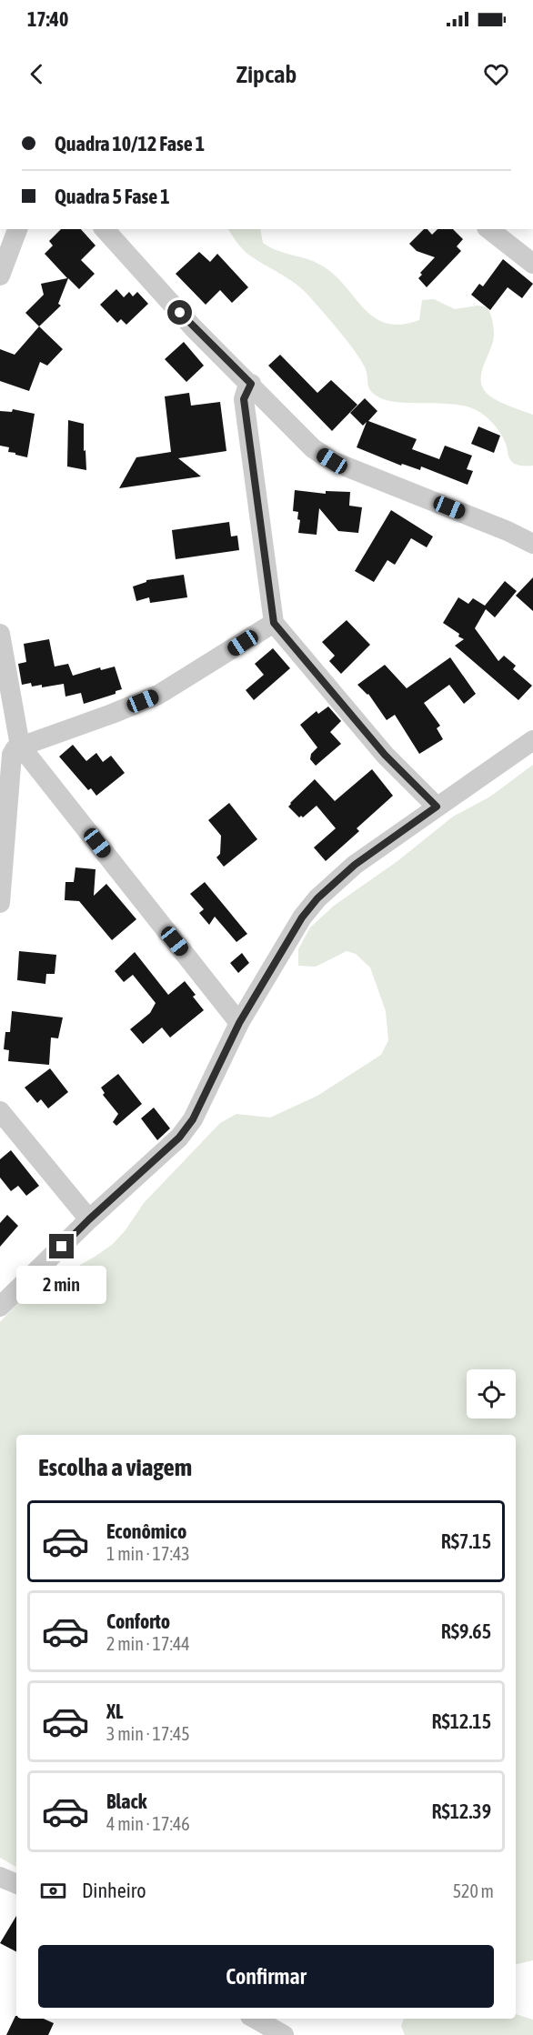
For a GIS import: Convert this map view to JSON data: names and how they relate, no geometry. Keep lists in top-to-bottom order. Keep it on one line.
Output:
{"page":{"status":"17:40","header":"Zipcab","banner":["Quadra 10/12 Fase 1","Quadra 5 Fase 1"],"bubble":"2 min","heading":"Escolha a viagem","list":[{"name":"Econômico","note":"1 min · 17:43","value":"R$7.15"},{"name":"Conforto","note":"2 min · 17:44","value":"R$9.65"},{"name":"XL","note":"3 min · 17:45","value":"R$12.15"},{"name":"Black","note":"4 min · 17:46","value":"R$12.39"}],"pay":["Dinheiro","520 m"],"buttons":"Confirmar"}}
